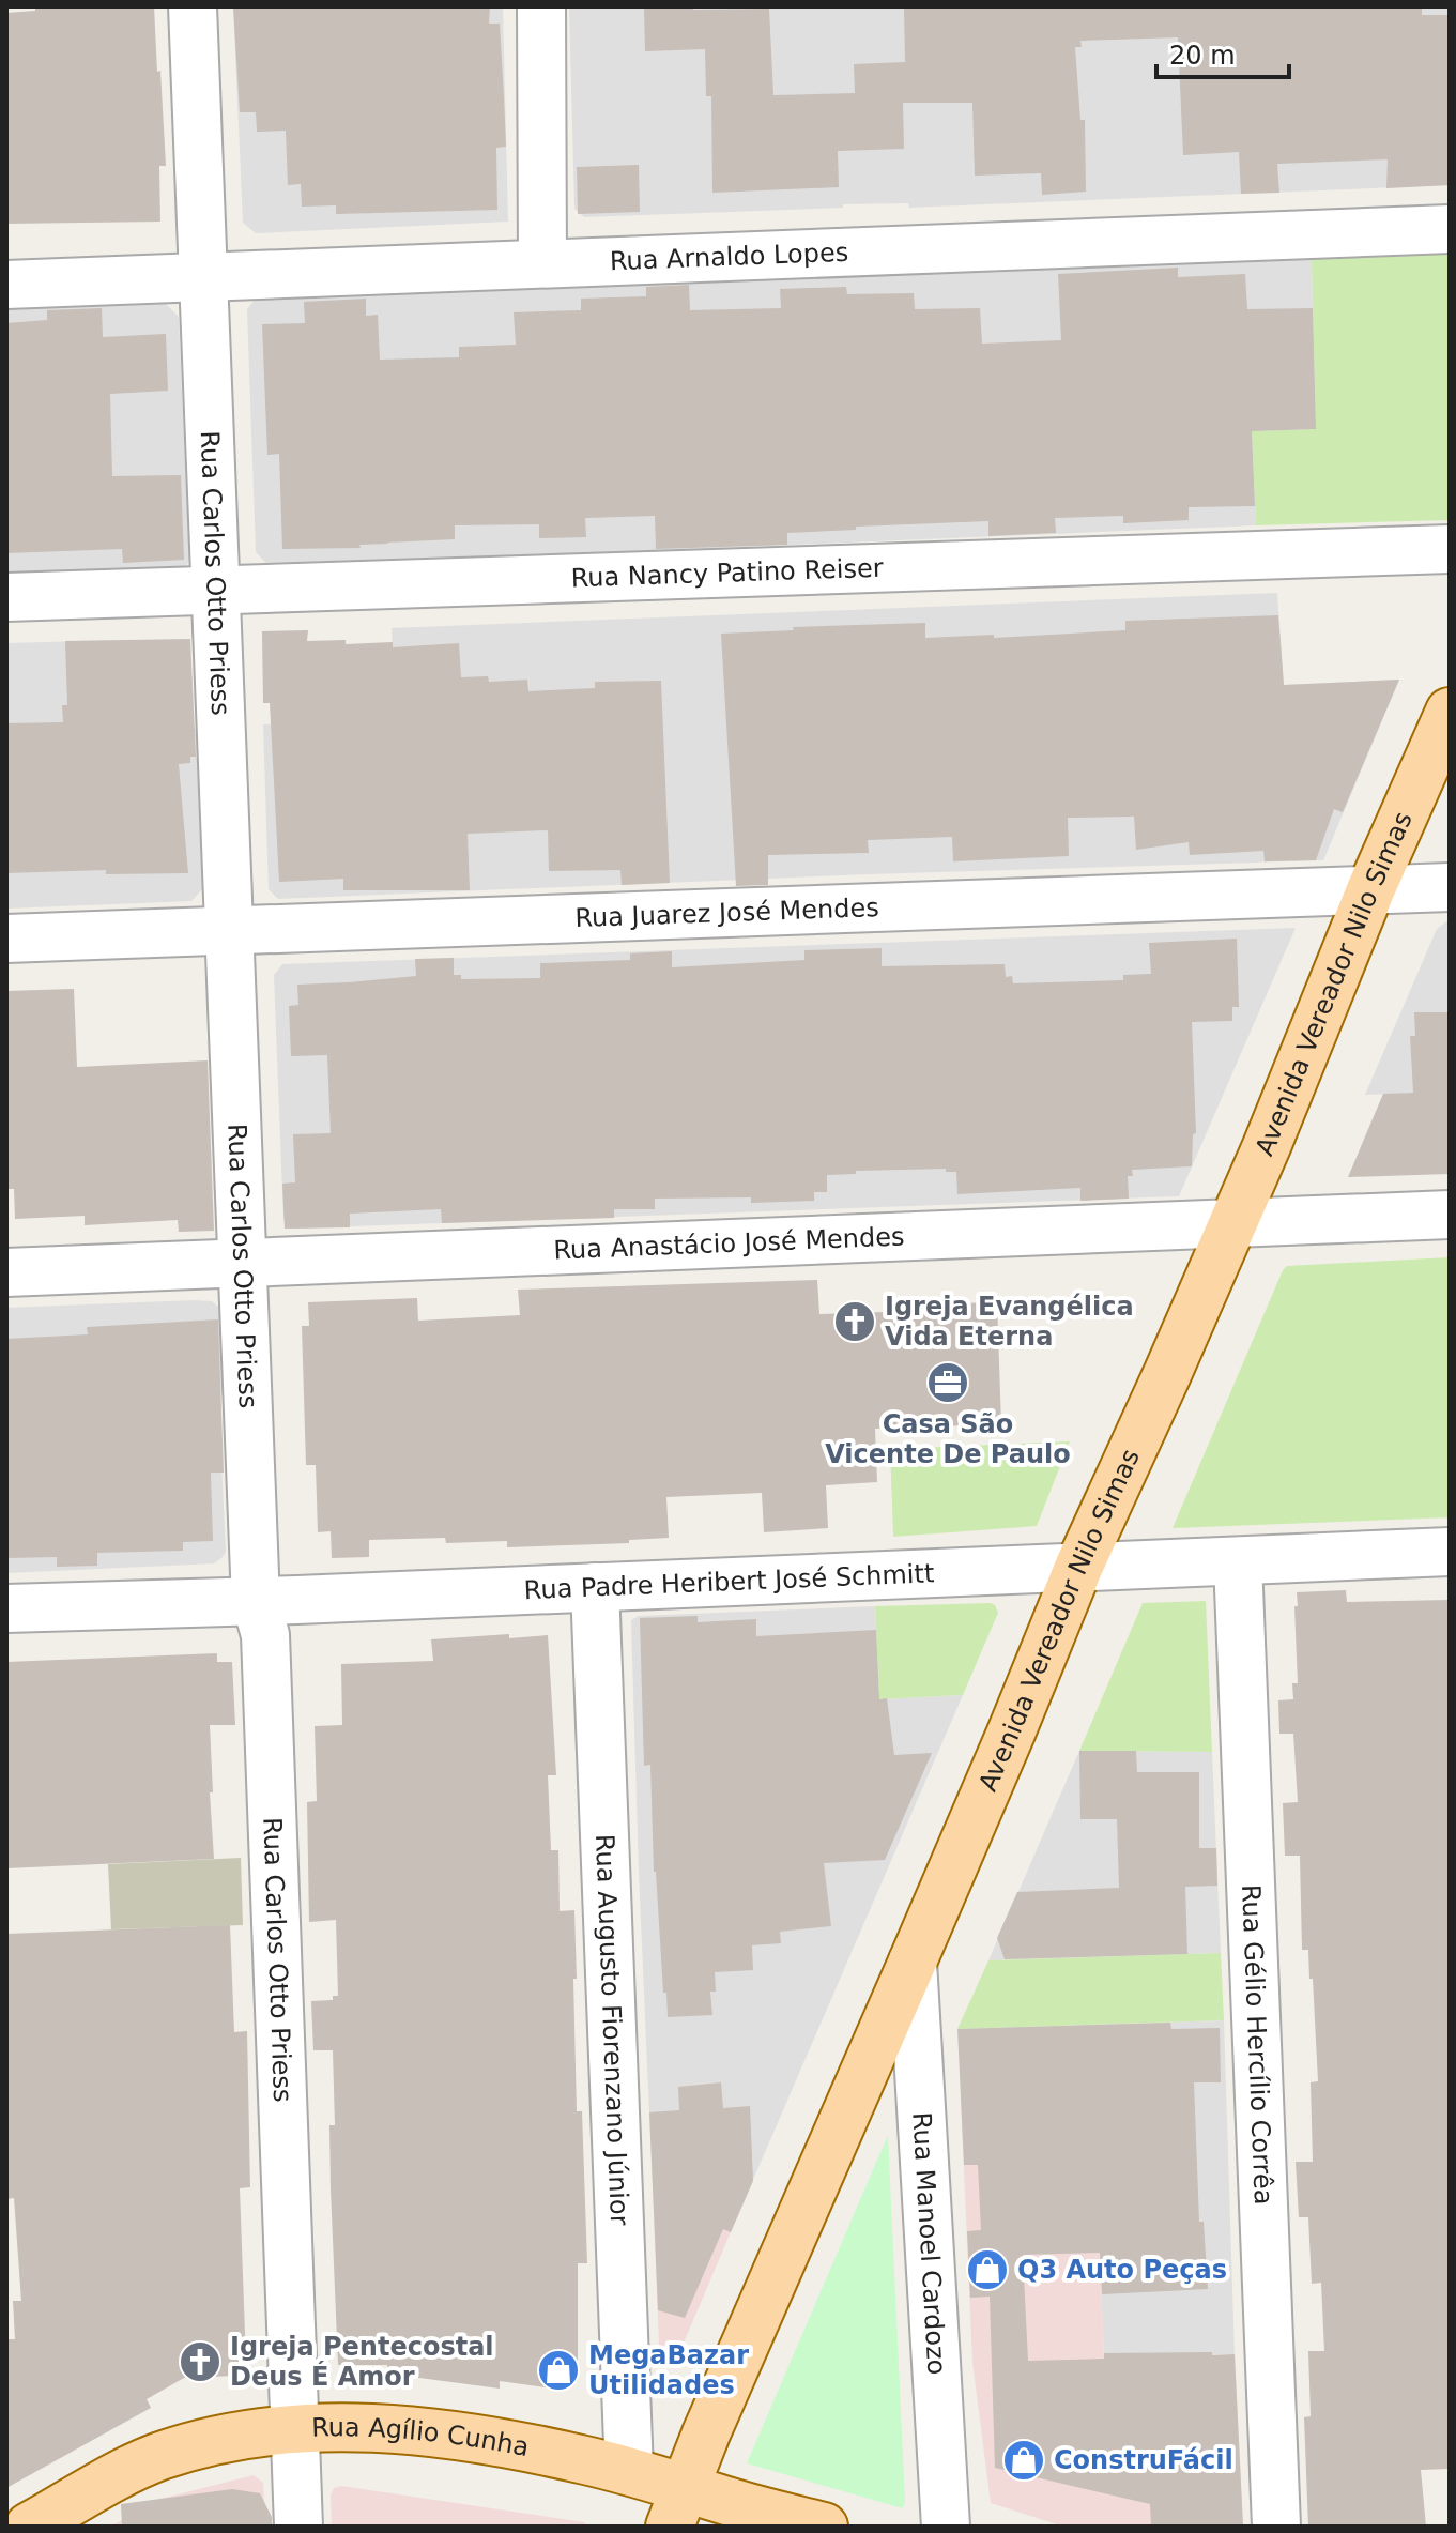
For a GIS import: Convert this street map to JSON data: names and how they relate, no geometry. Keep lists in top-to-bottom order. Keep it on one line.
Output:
{"streets":{"main road":["Avenida Vereador Nilo Simas","Rua Agílio Cunha"],"street":["Rua Arnaldo Lopes","Rua Nancy Patino Reiser","Rua Carlos Otto Priess","Rua Juarez José Mendes","Rua Anastácio José Mendes","Rua Padre Heribert José Schmitt","Rua Augusto Fiorenzano Júnior","Rua Gélio Hercílio Corrêa","Rua Manoel Cardozo"]},"crossings":[["Rua Arnaldo Lopes","Rua Carlos Otto Priess"],["Rua Nancy Patino Reiser","Rua Carlos Otto Priess"],["Rua Carlos Otto Priess","Rua Juarez José Mendes"],["Rua Carlos Otto Priess","Rua Anastácio José Mendes"],["Rua Carlos Otto Priess","Rua Padre Heribert José Schmitt"],["Rua Carlos Otto Priess","Rua Agílio Cunha"],["Rua Juarez José Mendes","Avenida Vereador Nilo Simas"],["Avenida Vereador Nilo Simas","Rua Anastácio José Mendes"],["Avenida Vereador Nilo Simas","Rua Padre Heribert José Schmitt"],["Avenida Vereador Nilo Simas","Rua Manoel Cardozo"],["Avenida Vereador Nilo Simas","Rua Agílio Cunha"],["Rua Padre Heribert José Schmitt","Rua Augusto Fiorenzano Júnior"],["Rua Padre Heribert José Schmitt","Rua Gélio Hercílio Corrêa"],["Rua Augusto Fiorenzano Júnior","Rua Agílio Cunha"]],"places":{"church":["Igreja Evangélica Vida Eterna","Igreja Pentecostal Deus É Amor"],"office":["Casa São Vicente De Paulo"],"shop":["Q3 Auto Peças","MegaBazar Utilidades","ConstruFácil"]},"scale_bar":"20 m"}
